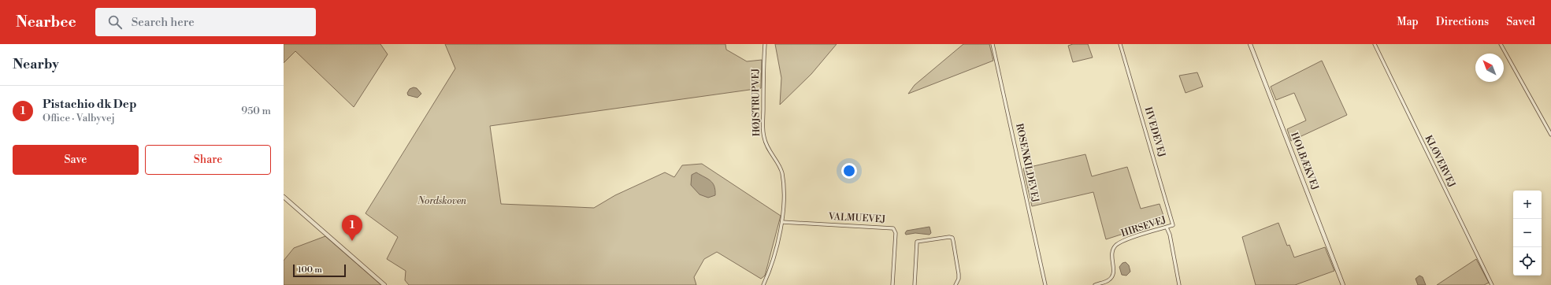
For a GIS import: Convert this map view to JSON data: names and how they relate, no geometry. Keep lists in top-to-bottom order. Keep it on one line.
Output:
{"streets":{"street":["HØJSTRUPVEJ","HVEDEVEJ","HOLBÆKVEJ","KLØVERVEJ","ROSENKILDEVEJ","VALMUEVEJ","HIRSEVEJ"]},"crossings":[["HØJSTRUPVEJ","VALMUEVEJ"],["HVEDEVEJ","HIRSEVEJ"]],"parks":["Nordskoven"],"scale_bar":"100 m","north":"top left","page":{"header":"Nearbee","search":"Search here","nav":["Map","Directions","Saved"],"heading":"Nearby","list":[{"mark":"1","name":"Pistachio dk Dep","note":"Office · Valbyvej","value":"950 m"}],"buttons":["Save","Share"],"map_buttons":["+","−"],"pins":"1","scale":"100 m"}}
